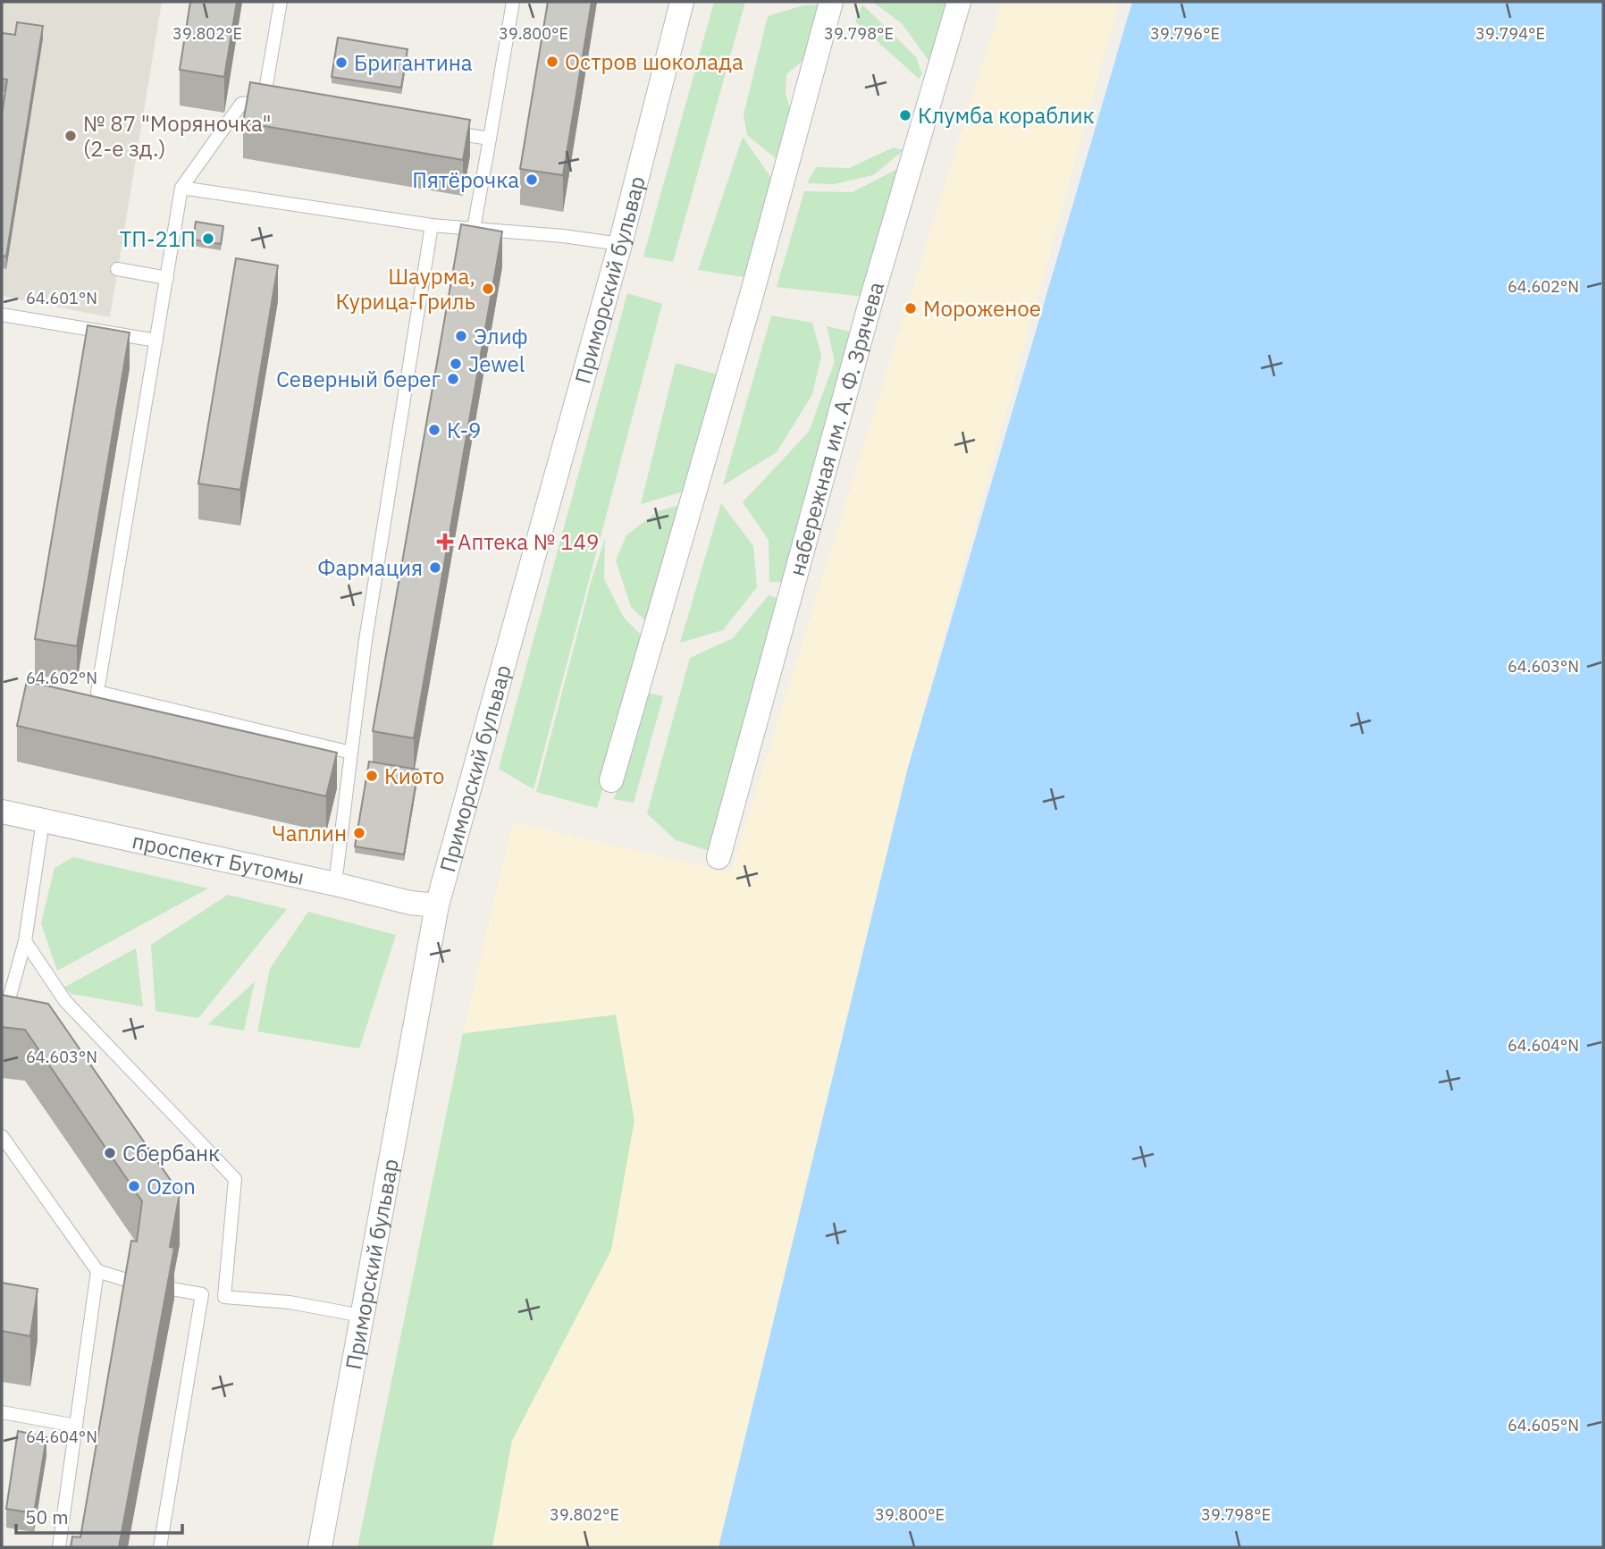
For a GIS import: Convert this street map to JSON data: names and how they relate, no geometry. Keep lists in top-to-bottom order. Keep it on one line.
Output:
{"streets":{"street":["Приморский бульвар","набережная им. А. Ф. Зрячева","проспект Бутомы"]},"crossings":[["Приморский бульвар","проспект Бутомы"]],"places":{"other":["Остров шоколада","Бригантина","Клумба кораблик","№ 87 \"Моряночка\" (2-е зд.)","Пятёрочка","ТП-21П","Шаурма, Курица-Гриль","Мороженое","Элиф","Jewel","Северный берег","К-9","Фармация","Киото","Чаплин","Сбербанк","Ozon"],"health":["Аптека № 149"]},"scale_bar":"50 m","coordinates":["39.802°E","39.800°E","39.798°E","39.796°E","39.794°E","64.602°N","64.601°N","64.603°N","64.604°N","64.605°N"]}
